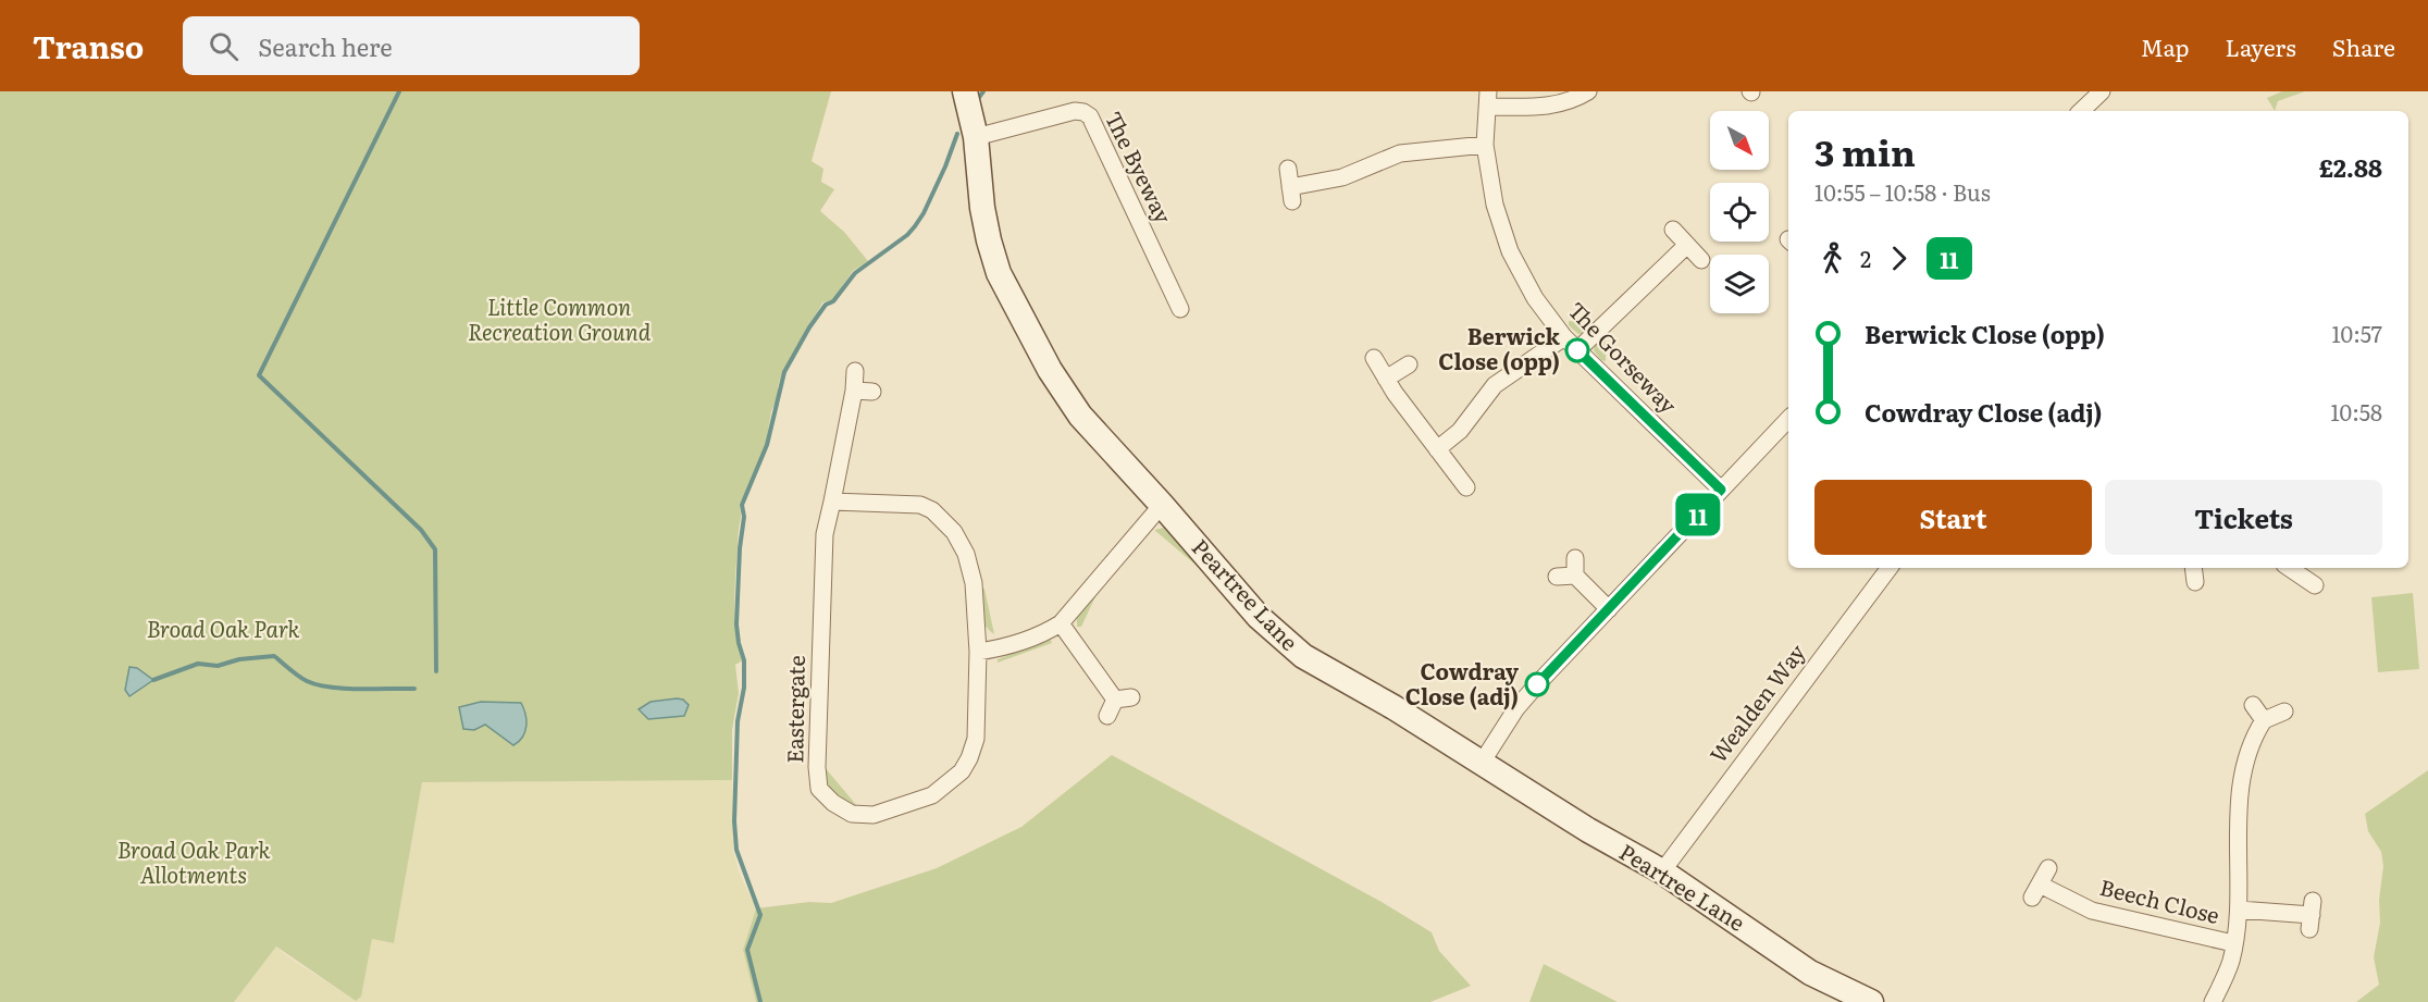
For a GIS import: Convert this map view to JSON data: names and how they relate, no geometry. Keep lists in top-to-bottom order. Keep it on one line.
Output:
{"streets":{"street":["The Byeway","The Gorseway","Peartree Lane","Wealden Way","Eastergate","Beech Close"]},"crossings":[["The Byeway","Peartree Lane"],["Peartree Lane","Wealden Way"]],"parks":["Little Common Recreation Ground","Broad Oak Park","Broad Oak Park Allotments"],"places":["Berwick Close (opp)","Cowdray Close (adj)"],"lines":["bus line 11"],"north":"bottom right","page":{"header":"Transo","search":"Search here","nav":["Map","Layers","Share"],"on_map":"11","heading":["3 min","10:55 – 10:58 · Bus","£2.88"],"legs":["2","11"],"list":[{"name":"Berwick Close (opp)","value":"10:57"},{"name":"Cowdray Close (adj)","value":"10:58"}],"buttons":["Start","Tickets"]}}
